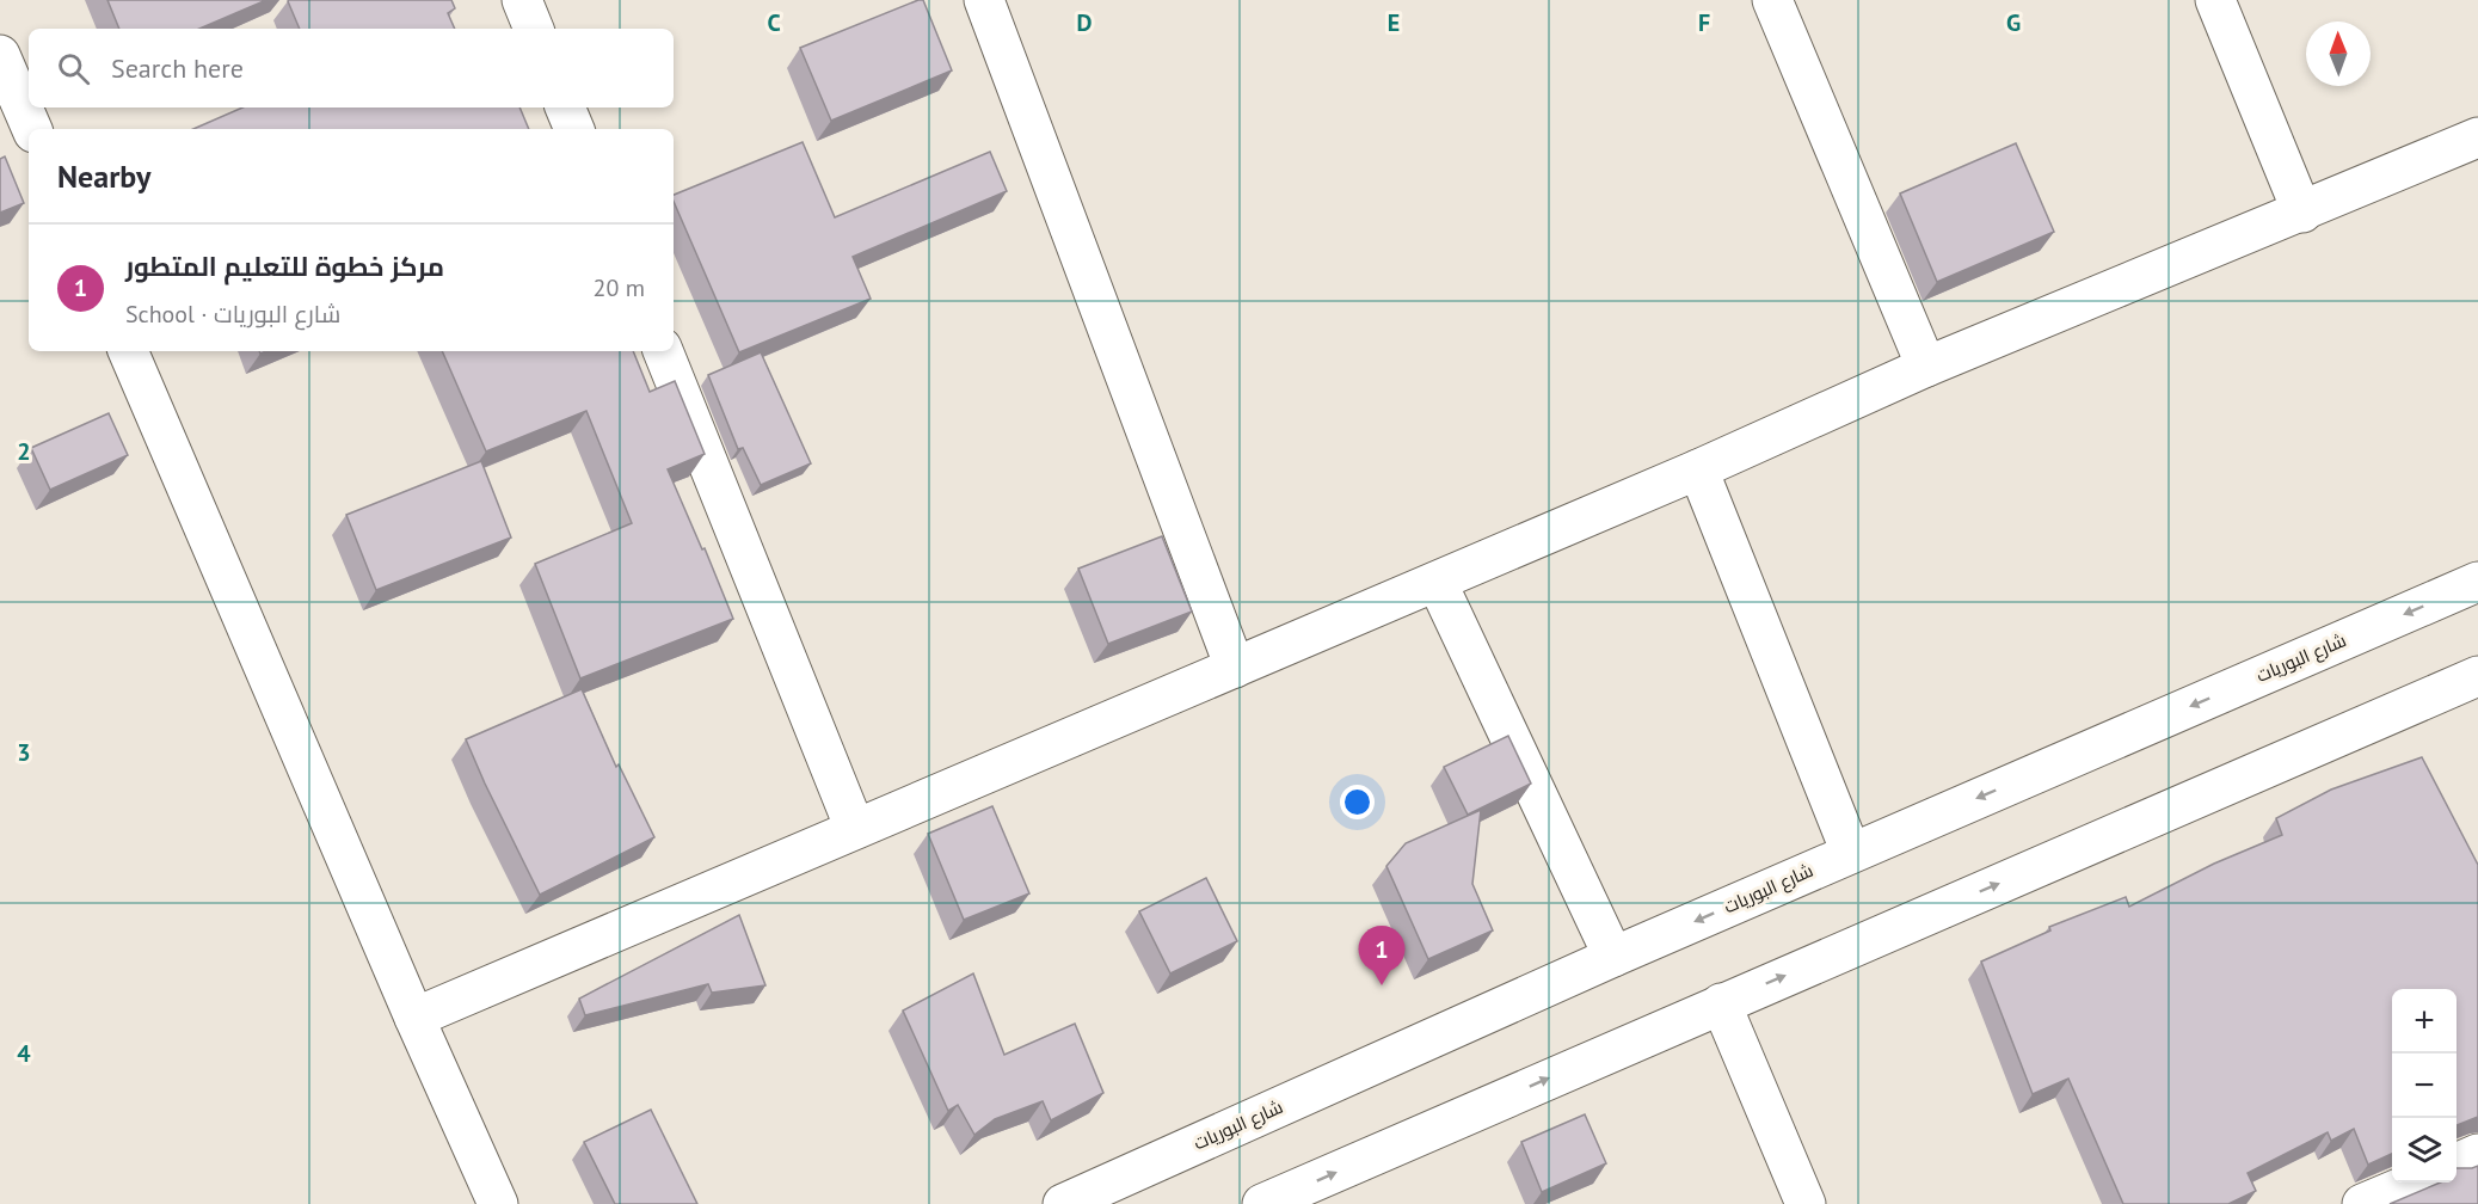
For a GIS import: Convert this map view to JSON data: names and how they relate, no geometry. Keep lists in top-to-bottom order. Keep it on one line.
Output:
{"streets":{"street":["شارع البوريات"]},"north":"top","page":{"search":"Search here","heading":"Nearby","list":[{"mark":"1","name":"مركز خطوة للتعليم المتطور","note":"School · شارع البوريات","value":"20 m"}],"pins":"1","map_buttons":["+","−"]},"grid":{"columns":["C","D","E","F","G"],"rows":["2","3","4"]}}
